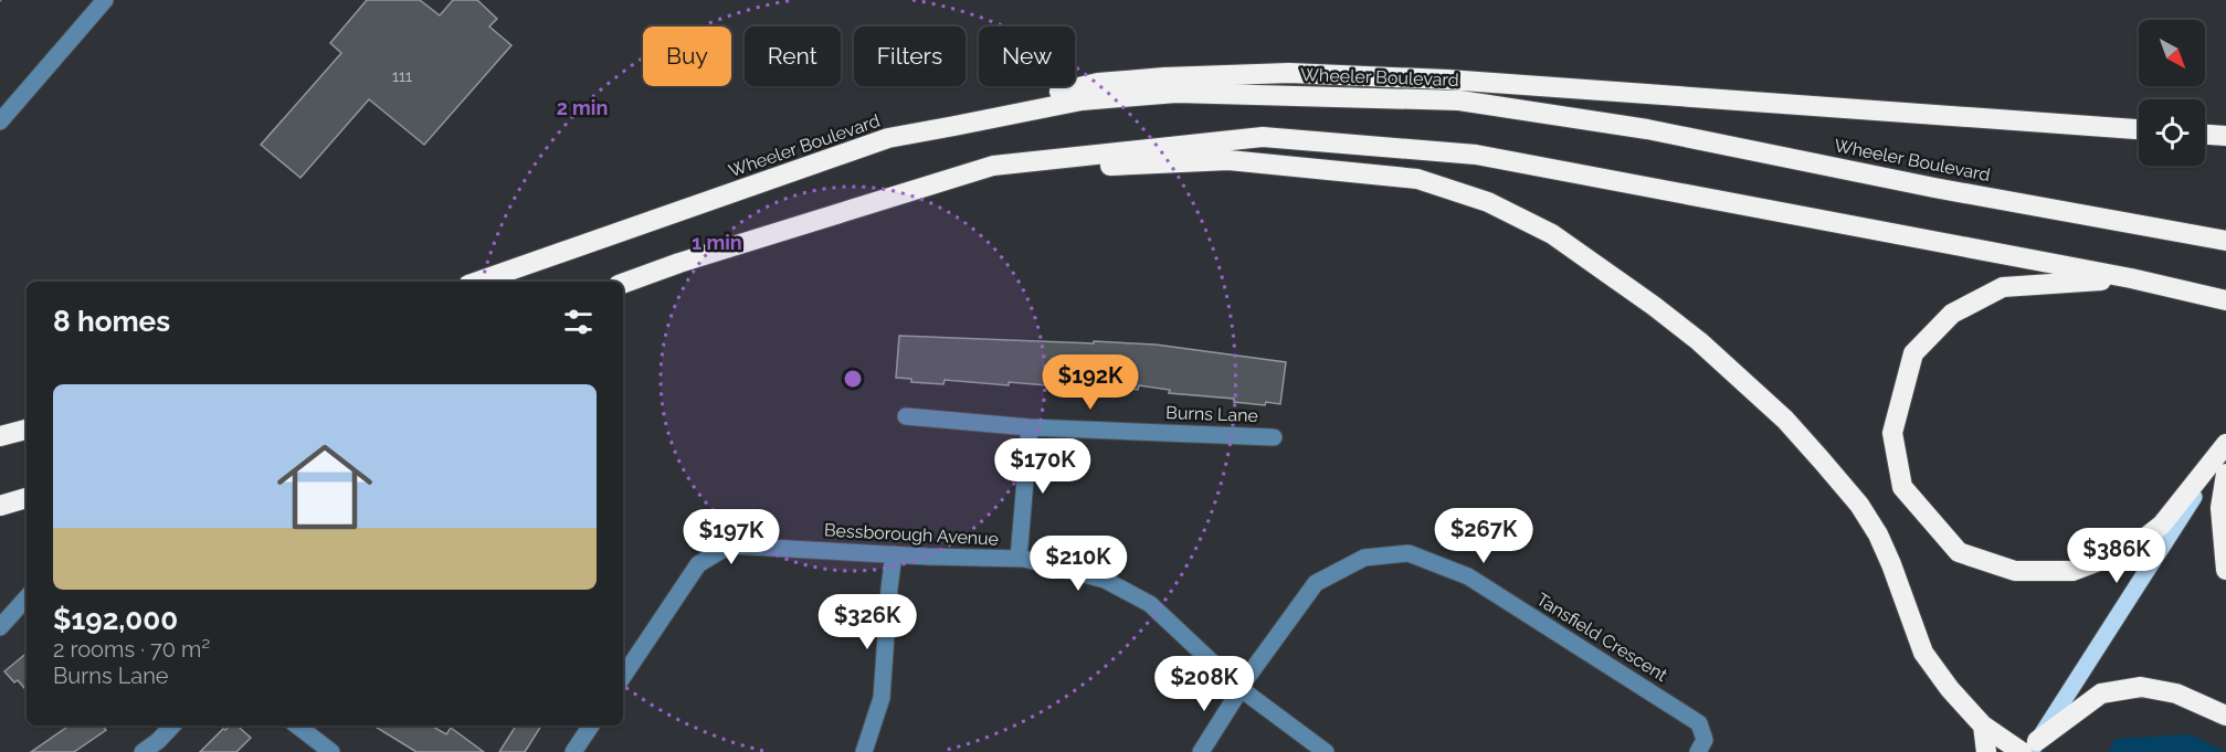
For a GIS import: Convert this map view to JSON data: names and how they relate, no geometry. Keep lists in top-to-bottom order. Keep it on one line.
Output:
{"streets":{"highway":["Wheeler Boulevard"],"street":["Burns Lane","Bessborough Avenue","Tansfield Crescent"]},"crossings":[["Bessborough Avenue","Tansfield Crescent"]],"house_numbers":["111"],"north":"bottom right","page":{"chip":["Buy","Rent","Filters","New"],"heading":"8 homes","price":["$192K","$170K","$267K","$197K","$386K","$210K","$326K","$208K"],"list":[{"name":"$192,000","note":"2 rooms · 70 m² · Burns Lane"}]},"rings":["2 min","1 min"]}
